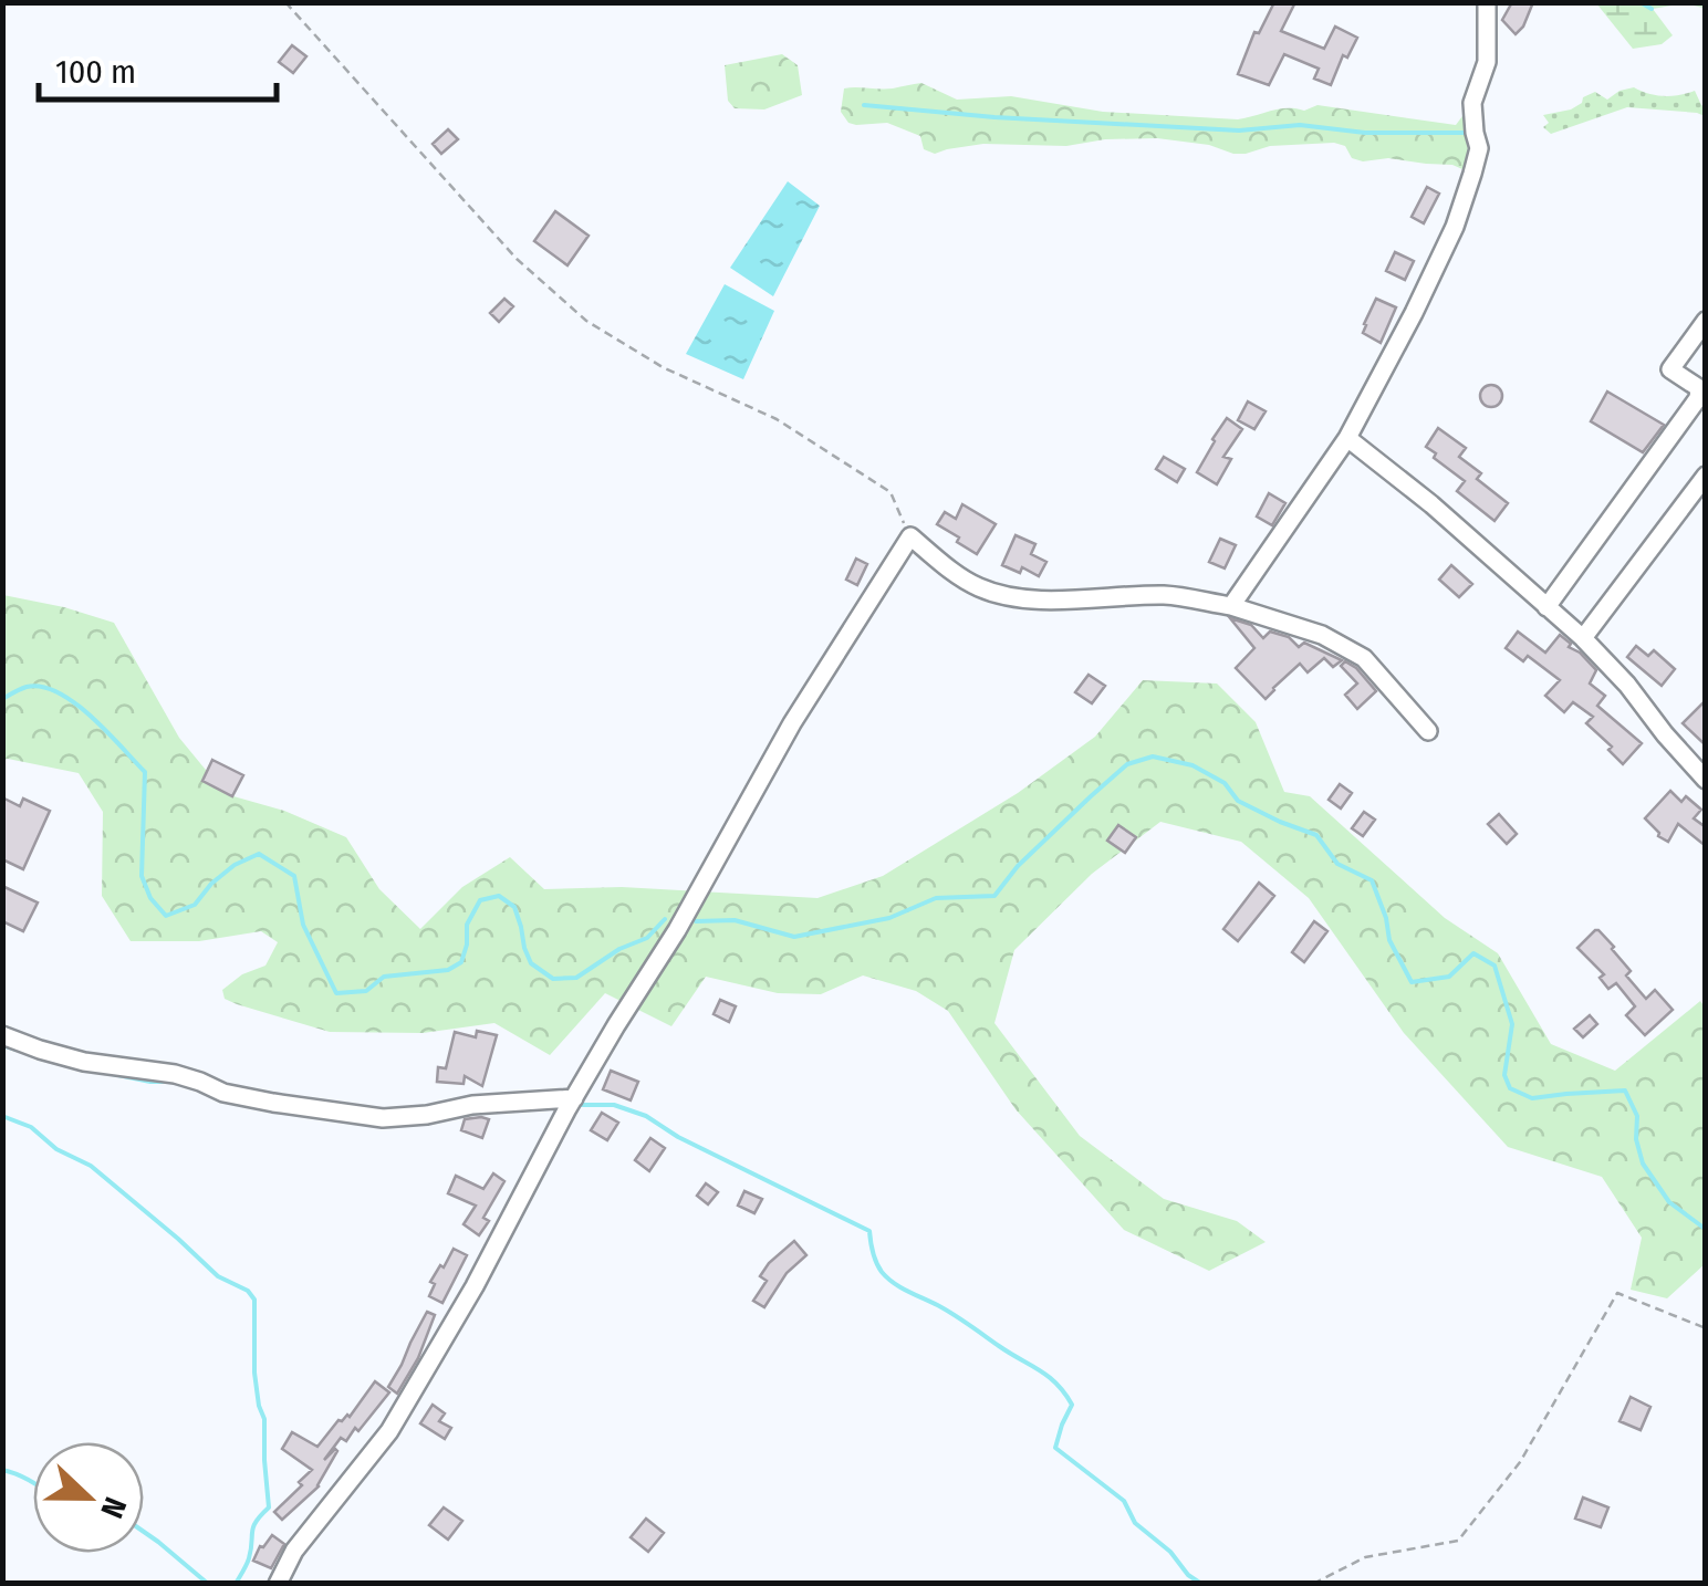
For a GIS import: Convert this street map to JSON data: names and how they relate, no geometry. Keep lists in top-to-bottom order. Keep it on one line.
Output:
{"scale_bar":"100 m","north":"right"}
